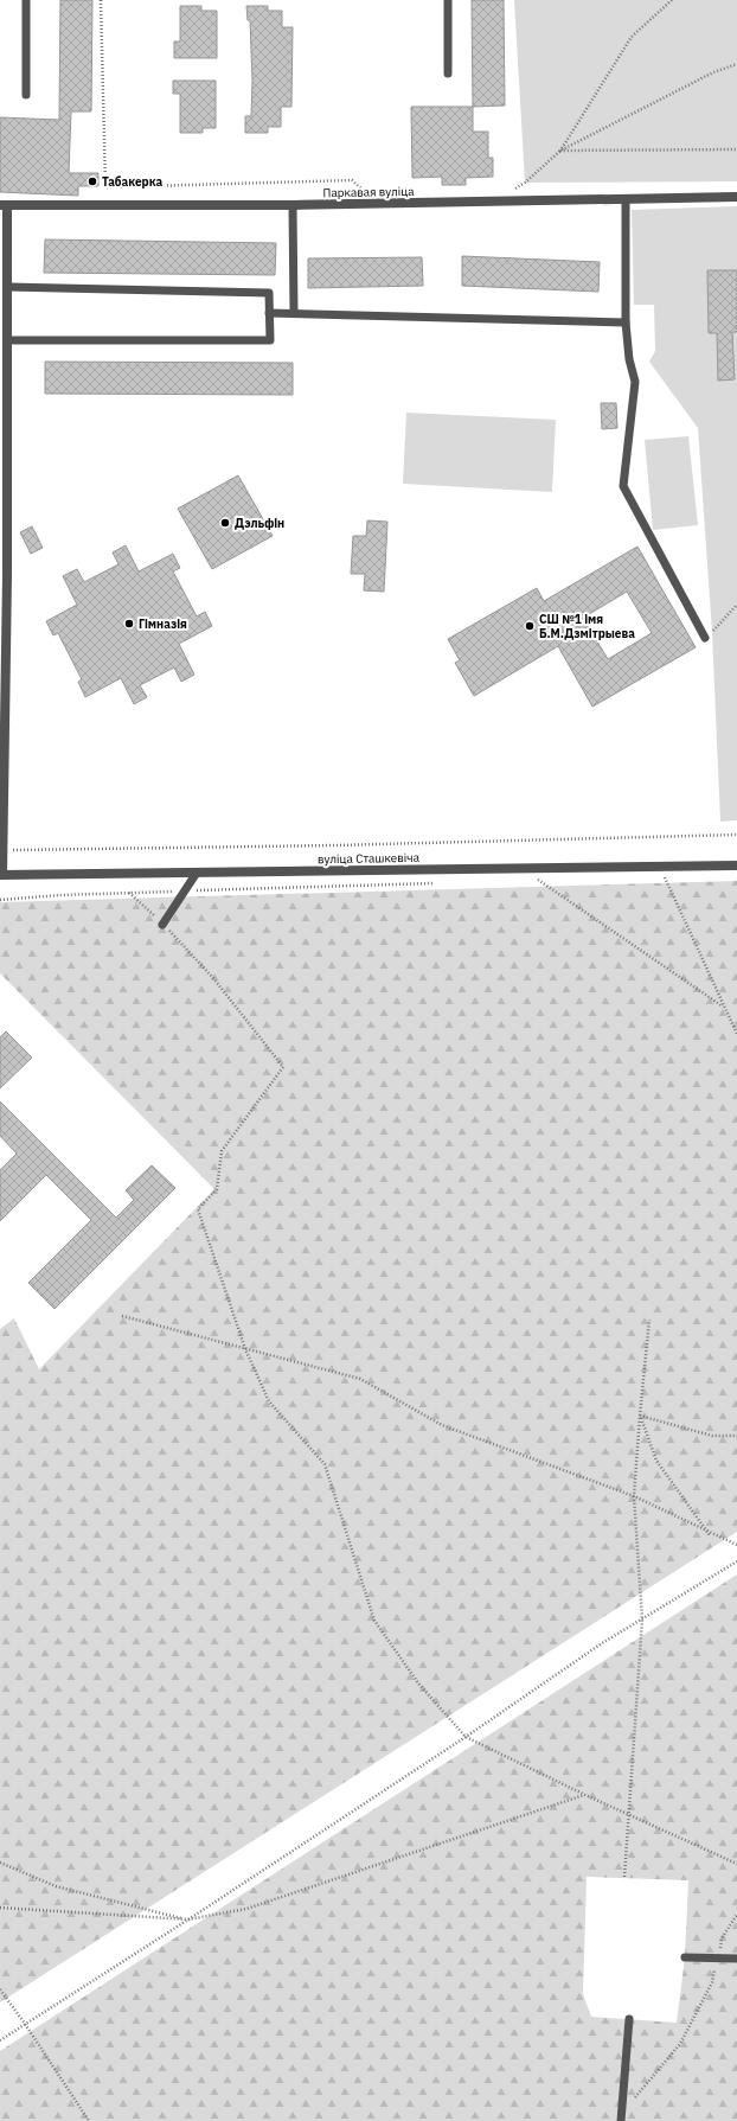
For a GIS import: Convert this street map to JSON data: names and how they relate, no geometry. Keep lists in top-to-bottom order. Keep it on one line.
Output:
{"streets":{"street":["Паркавая вуліца","вуліца Сташкевіча"]},"places":["Табакерка","Дэльфін","Гімназія","СШ №1 імя Б.М.Дзмітрыева"]}
